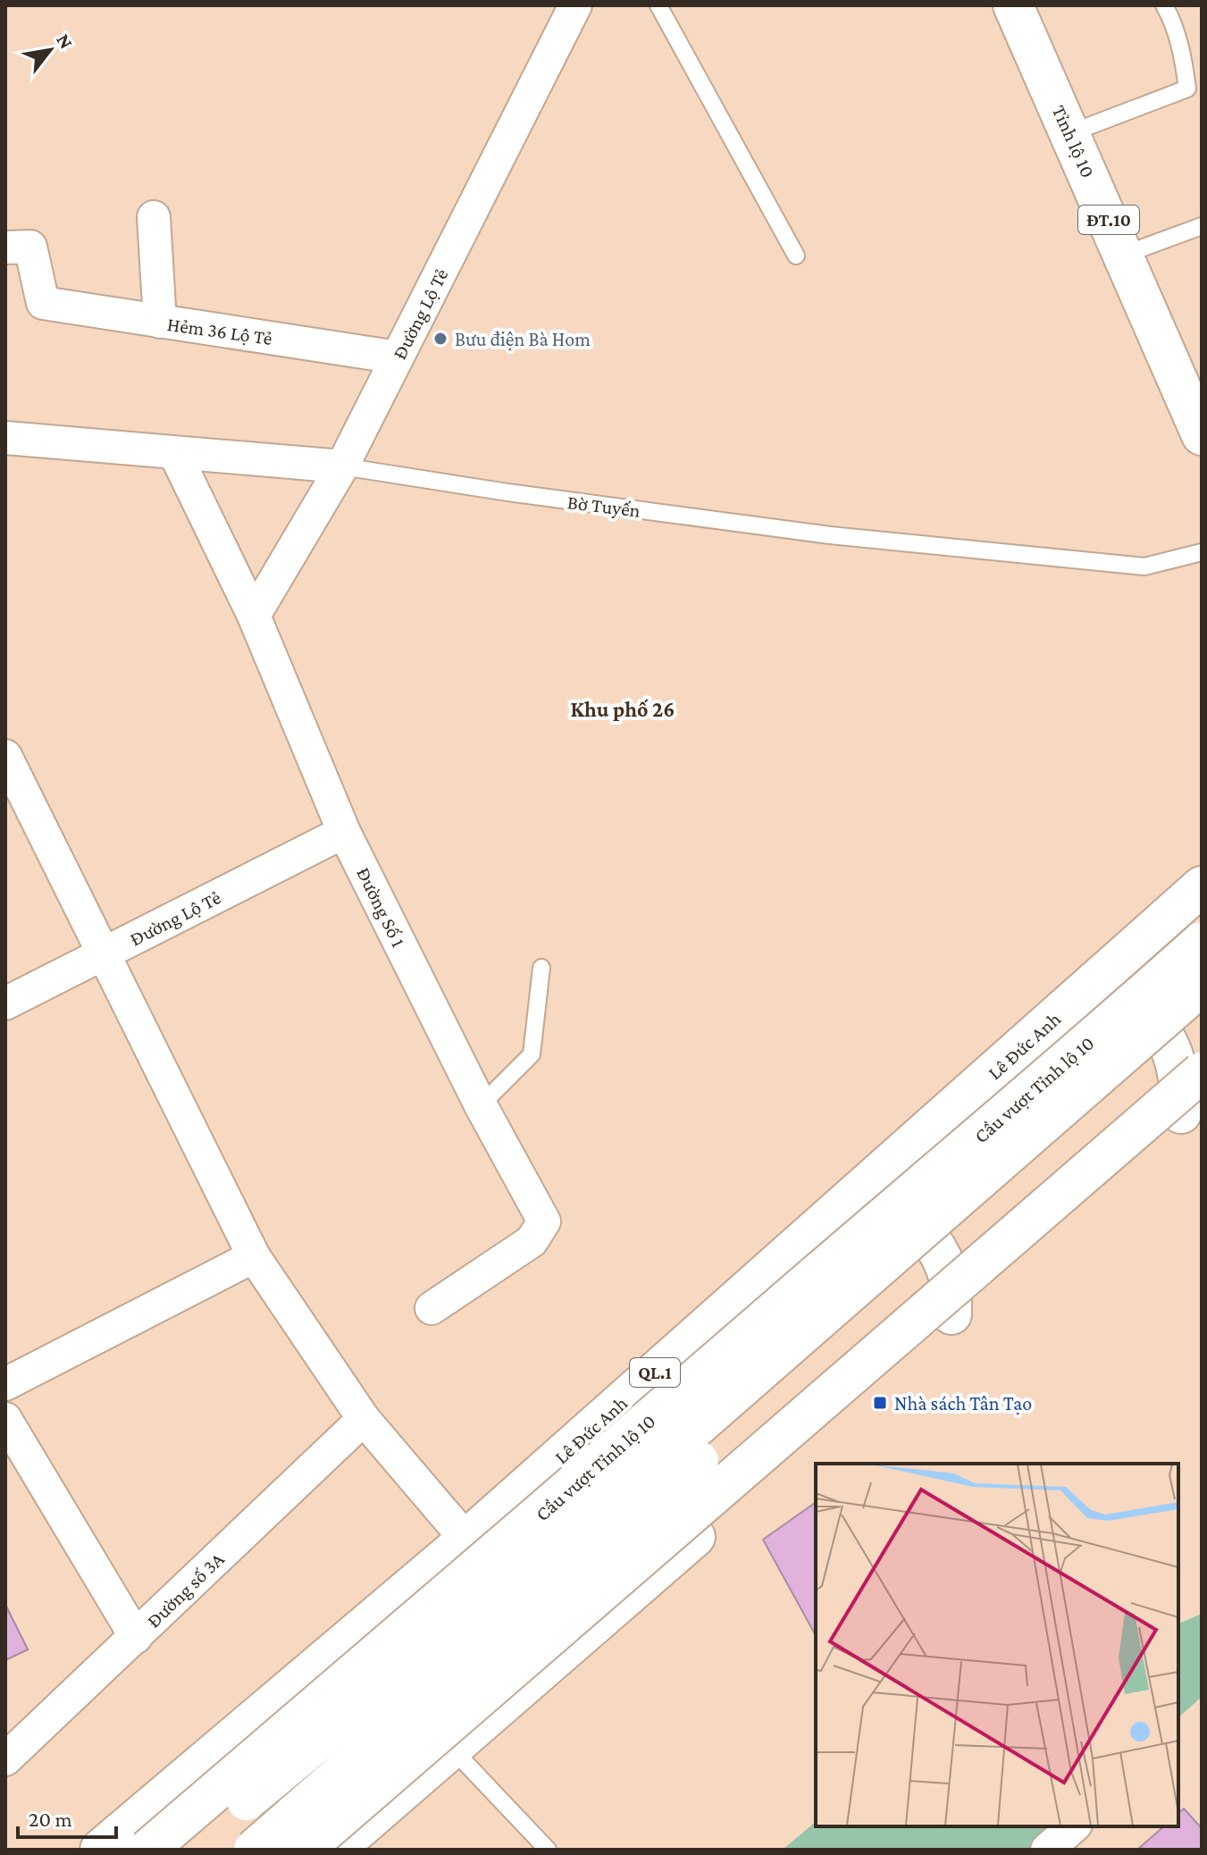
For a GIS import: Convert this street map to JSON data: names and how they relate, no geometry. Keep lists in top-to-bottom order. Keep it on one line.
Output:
{"streets":{"main road":["Tỉnh lộ 10","ĐT.10","Lê Đức Anh","Cầu vượt Tỉnh lộ 10","QL.1"],"street":["Đường Lộ Tẻ","Hẻm 36 Lộ Tẻ","Bờ Tuyến","Đường Số 1","Đường số 3A"]},"crossings":[["Đường Lộ Tẻ","Hẻm 36 Lộ Tẻ"],["Đường Lộ Tẻ","Bờ Tuyến"],["Đường Lộ Tẻ","Đường Số 1"],["Bờ Tuyến","Đường Số 1"]],"districts":["Khu phố 26"],"places":{"other":["Bưu điện Bà Hom"],"transit":["Nhà sách Tân Tạo"]},"scale_bar":"20 m","north":"top right"}
